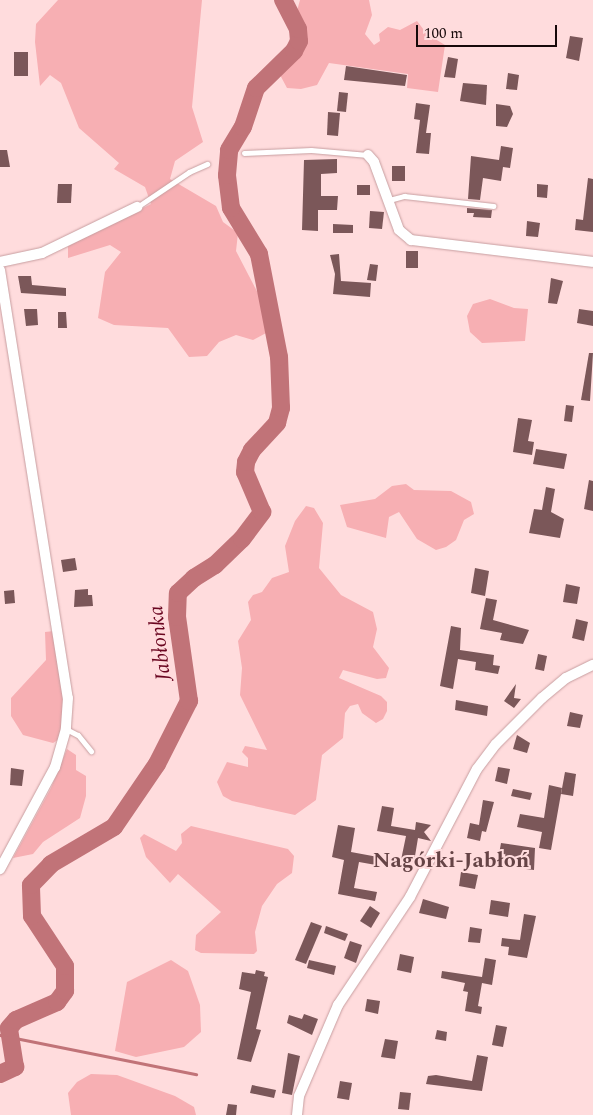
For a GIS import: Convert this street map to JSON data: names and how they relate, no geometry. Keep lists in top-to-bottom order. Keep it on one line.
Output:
{"districts":["Nagórki-Jabłoń"],"water":["Jabłonka"],"scale_bar":"100 m"}
